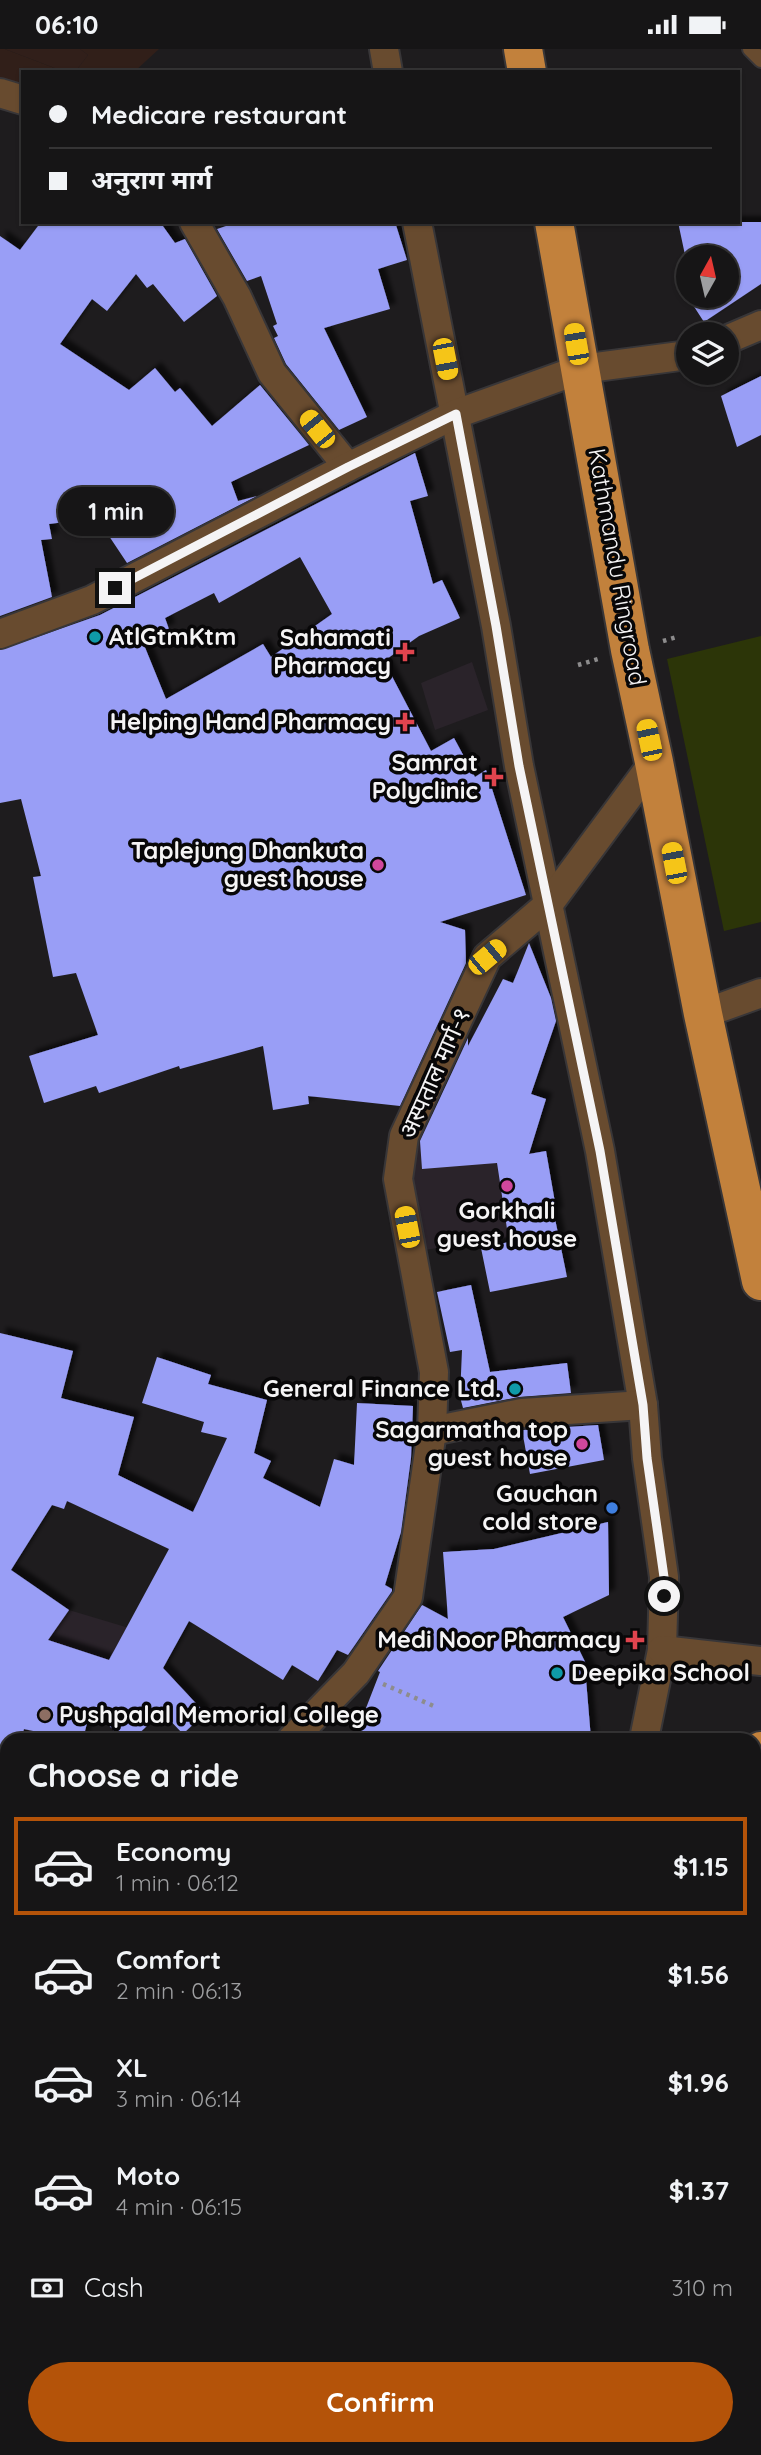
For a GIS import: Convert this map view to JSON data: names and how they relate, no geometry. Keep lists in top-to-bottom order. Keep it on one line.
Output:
{"streets":{"highway":["Kathmandu Ringroad"],"street":["अस्पताल मार्ग-१"]},"crossings":[["Kathmandu Ringroad","अस्पताल मार्ग-१"]],"places":{"other":["AtlGtmKtm","Taplejung Dhankuta guest house","Gorkhali guest house","General Finance Ltd.","Sagarmatha top guest house","Gauchan cold store","Deepika School","Pushpalal Memorial College"],"health":["Sahamati Pharmacy","Helping Hand Pharmacy","Samrat Polyclinic","Medi Noor Pharmacy"]},"north":"top","page":{"status":"06:10","banner":["Medicare restaurant","अनुराग मार्ग"],"bubble":"1 min","heading":"Choose a ride","list":[{"name":"Economy","note":"1 min · 06:12","value":"$1.15"},{"name":"Comfort","note":"2 min · 06:13","value":"$1.56"},{"name":"XL","note":"3 min · 06:14","value":"$1.96"},{"name":"Moto","note":"4 min · 06:15","value":"$1.37"}],"pay":["Cash","310 m"],"buttons":"Confirm"}}
